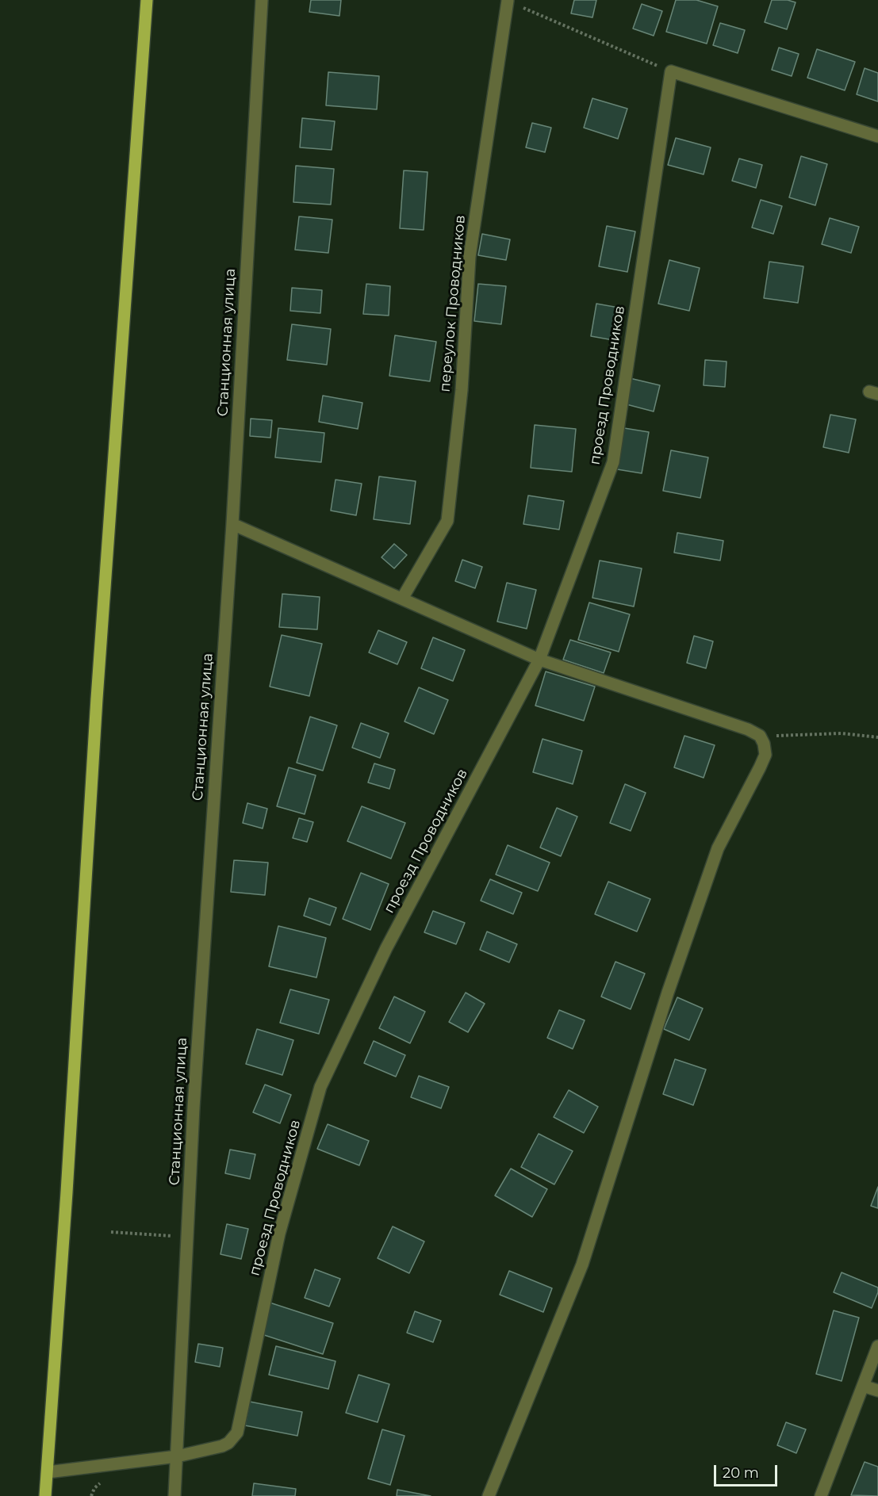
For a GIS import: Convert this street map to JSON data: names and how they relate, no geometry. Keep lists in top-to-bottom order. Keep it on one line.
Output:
{"streets":{"street":["переулок Проводников","Станционная улица","проезд Проводников"]},"crossings":[["Станционная улица","проезд Проводников"]],"scale_bar":"20 m"}
